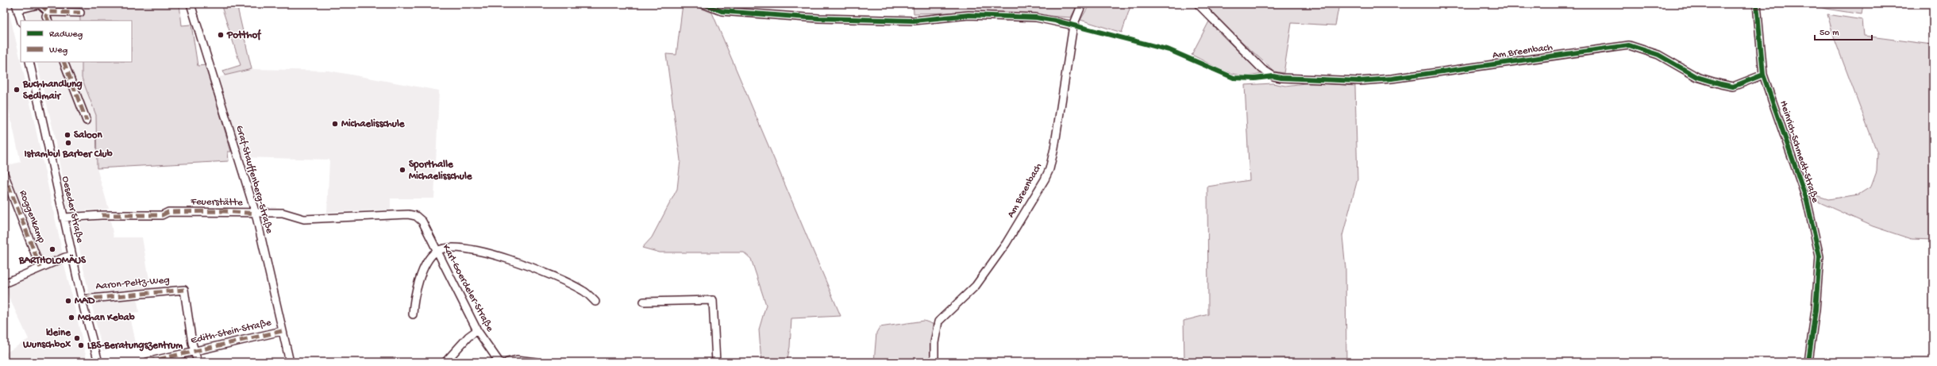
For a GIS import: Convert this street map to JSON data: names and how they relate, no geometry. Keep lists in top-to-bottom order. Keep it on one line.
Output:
{"streets":{"street":["Am Breenbach","Heinrich-Schmedt-Straße","Graf-Stauffenberg-Straße","Feuerstätte","Oeseder Straße","Roggenkamp","Aaron-Peltz-Weg","Karl-Goerdeler-Straße","Edith-Stein-Straße"]},"crossings":[["Am Breenbach","Heinrich-Schmedt-Straße"],["Graf-Stauffenberg-Straße","Feuerstätte"],["Graf-Stauffenberg-Straße","Edith-Stein-Straße"],["Feuerstätte","Oeseder Straße"],["Feuerstätte","Karl-Goerdeler-Straße"],["Oeseder Straße","Aaron-Peltz-Weg"],["Aaron-Peltz-Weg","Edith-Stein-Straße"]],"places":["Potthof","Buchhandlung Sedlmair","Michaelisschule","Saloon","Istambul Barber Club","Sporthalle Michaelisschule","BARTHOLOMÄUS","MAD","Mchan Kebab","kleine Wunschbox","LBS-Beratungszentrum"],"legend":["Radweg","Weg"],"scale_bar":"50 m"}
